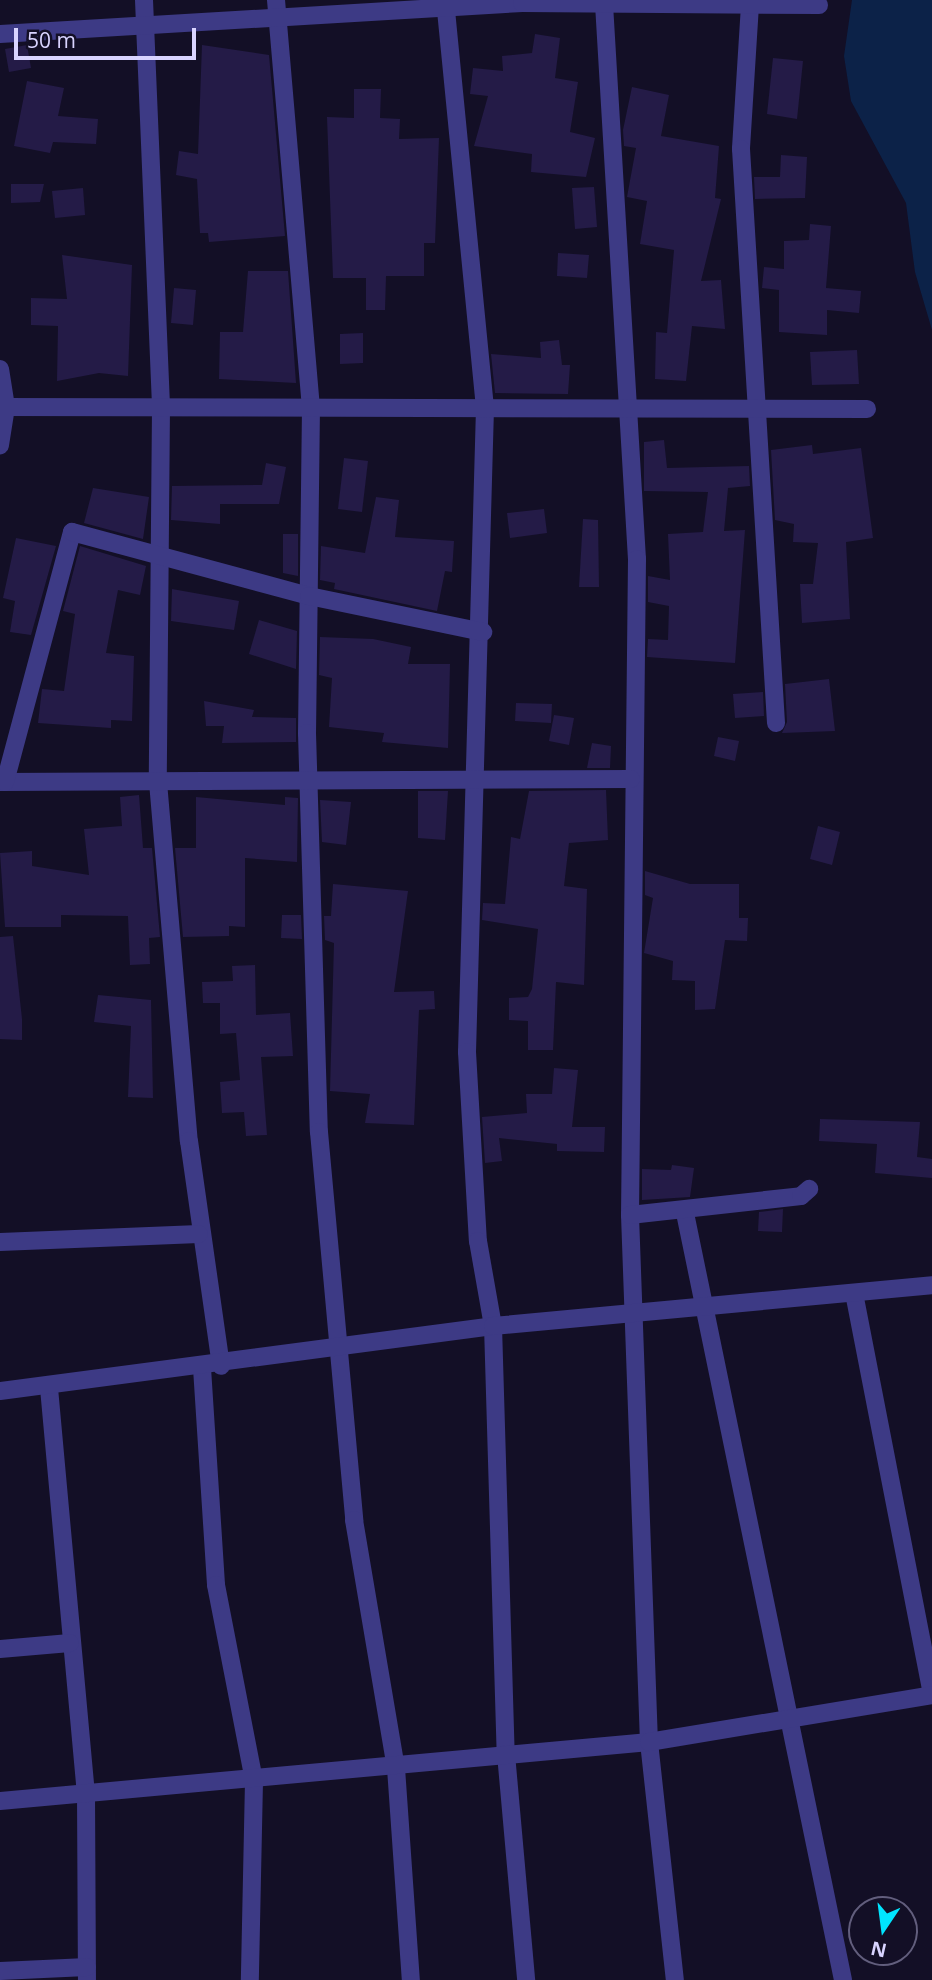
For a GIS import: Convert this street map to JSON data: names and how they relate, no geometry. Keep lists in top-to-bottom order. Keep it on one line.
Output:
{"scale_bar":"50 m","north":"bottom"}
